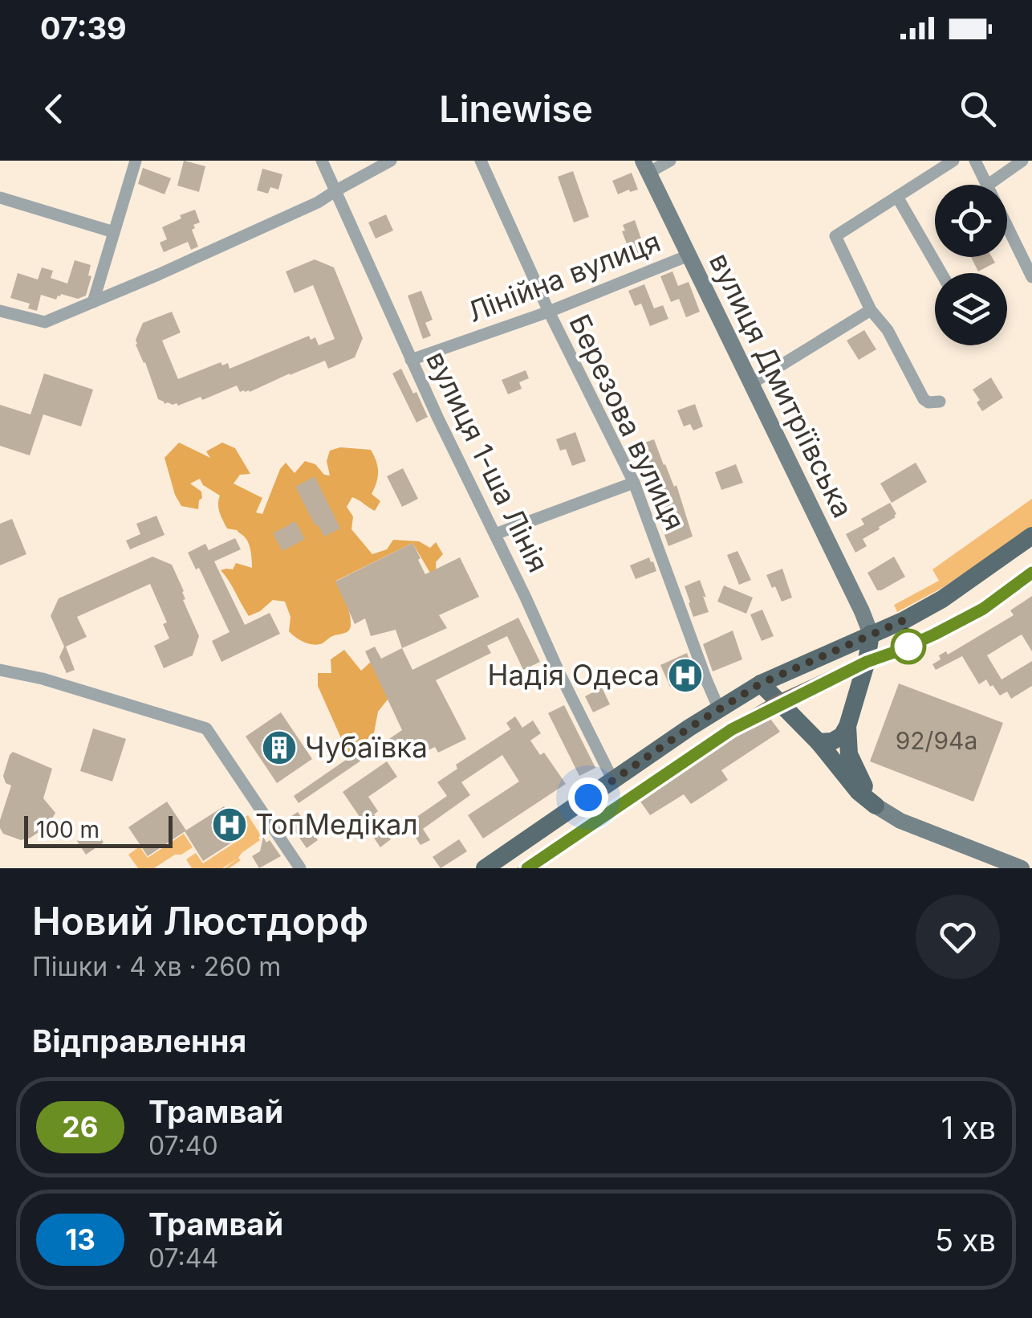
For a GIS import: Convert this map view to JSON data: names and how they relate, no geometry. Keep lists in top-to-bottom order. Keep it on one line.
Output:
{"streets":{"main road":["вулиця Дмитріївська"],"street":["Лінійна вулиця","Березова вулиця","вулиця 1-ша Лінія"]},"crossings":[["Лінійна вулиця","вулиця Дмитріївська"],["Лінійна вулиця","Березова вулиця"],["Лінійна вулиця","вулиця 1-ша Лінія"]],"places":{"hospital":["Надія Одеса","ТопМедікал"],"building":["Чубаївка"]},"lines":["tram line 26"],"house_numbers":["92/94а"],"scale_bar":"100 m","page":{"status":"07:39","header":"Linewise","scale":"100 m","heading":[["Новий Люстдорф","Пішки · 4 хв · 260 m"],"Відправлення"],"list":[{"mark":"26","name":"Трамвай","note":"07:40","value":"1 хв"},{"mark":"13","name":"Трамвай","note":"07:44","value":"5 хв"}]}}
